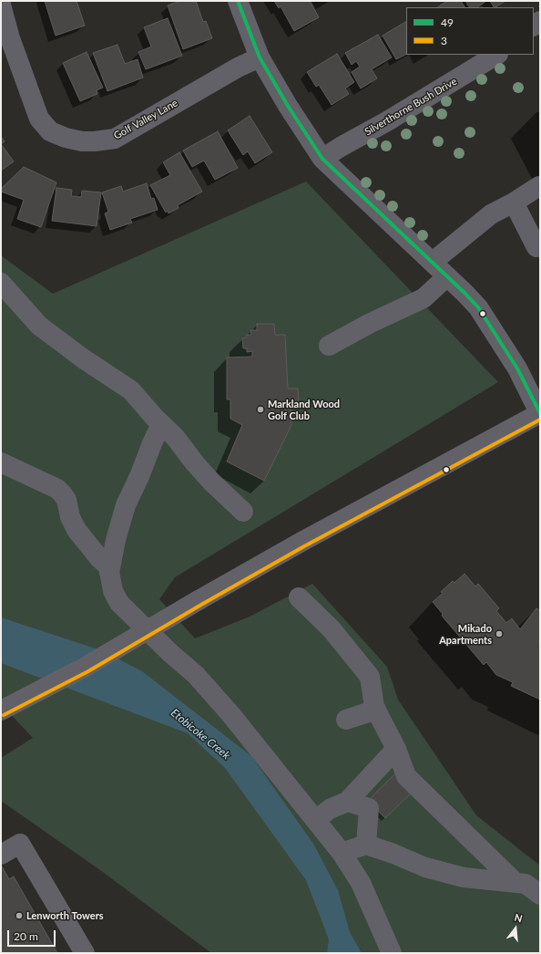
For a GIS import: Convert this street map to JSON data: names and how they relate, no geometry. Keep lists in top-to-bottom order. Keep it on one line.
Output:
{"streets":{"street":["Silverthorne Bush Drive","Golf Valley Lane"]},"water":["Etobicoke Creek"],"places":["Markland Wood Golf Club","Mikado Apartments","Lenworth Towers"],"lines":["transit line 49","transit line 3"],"legend":["49","3"],"scale_bar":"20 m","north":"top"}
